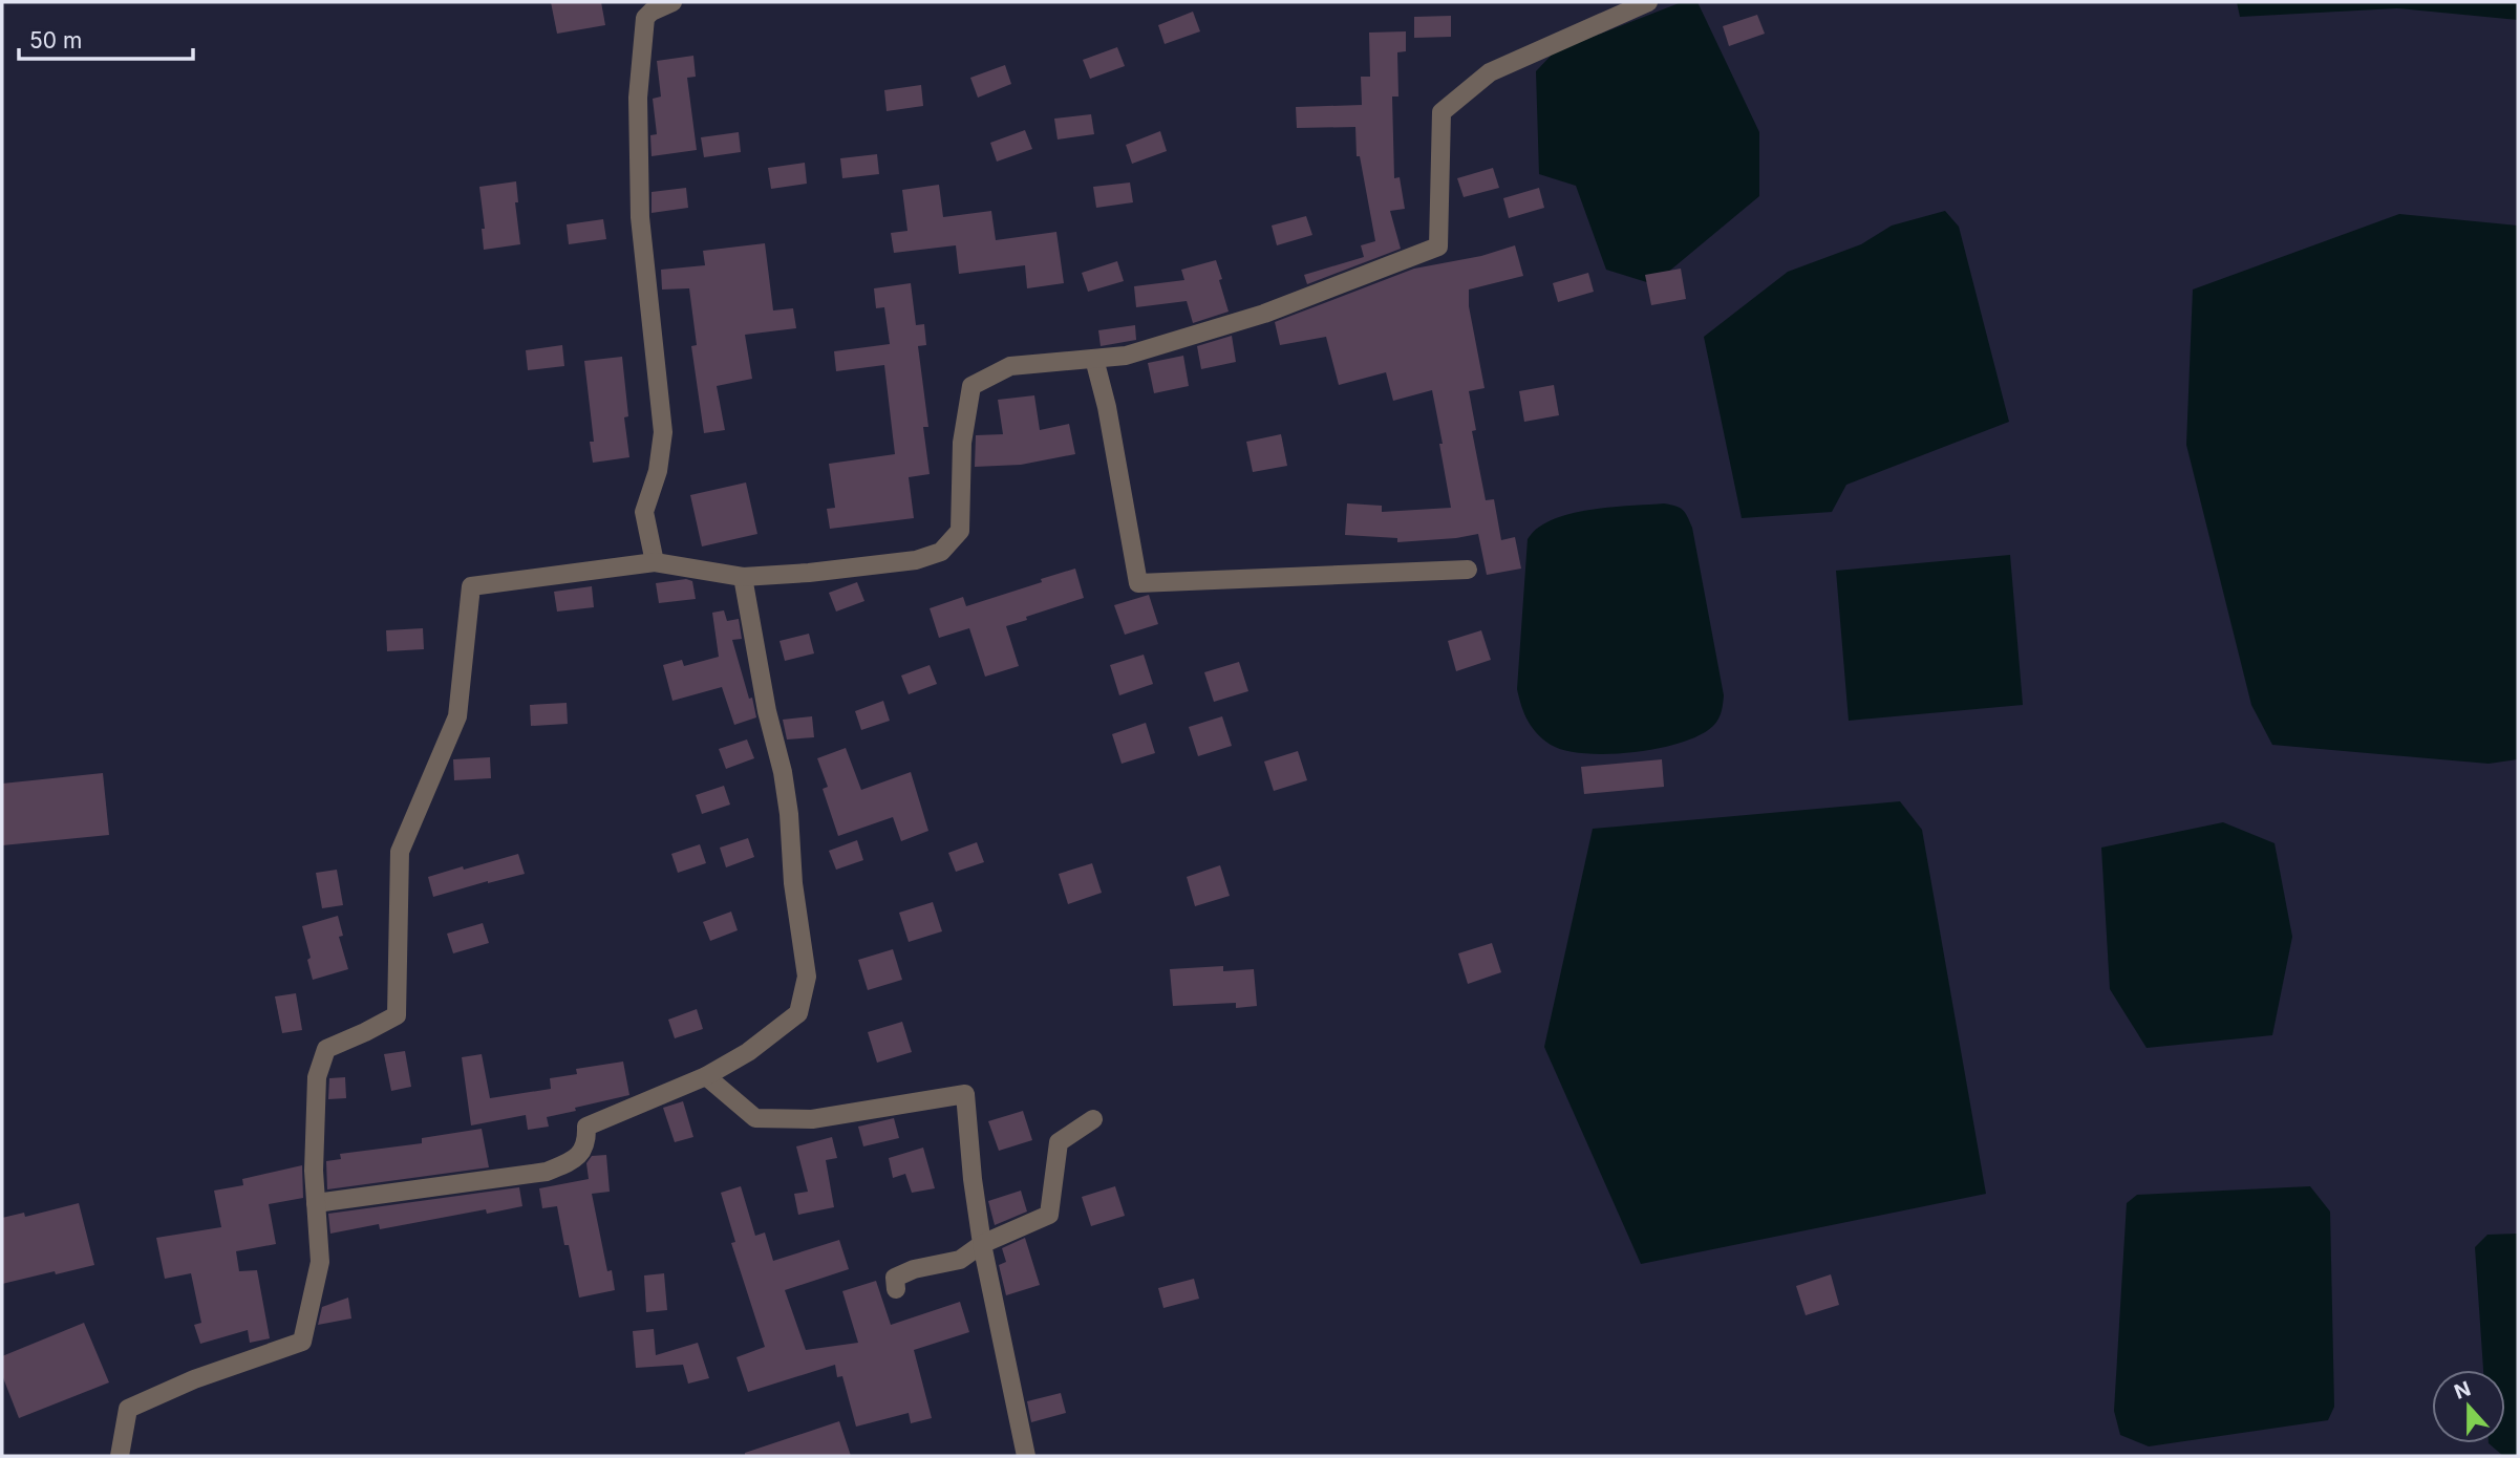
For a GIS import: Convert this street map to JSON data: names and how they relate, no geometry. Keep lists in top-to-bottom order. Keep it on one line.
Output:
{"scale_bar":"50 m","north":"top"}
